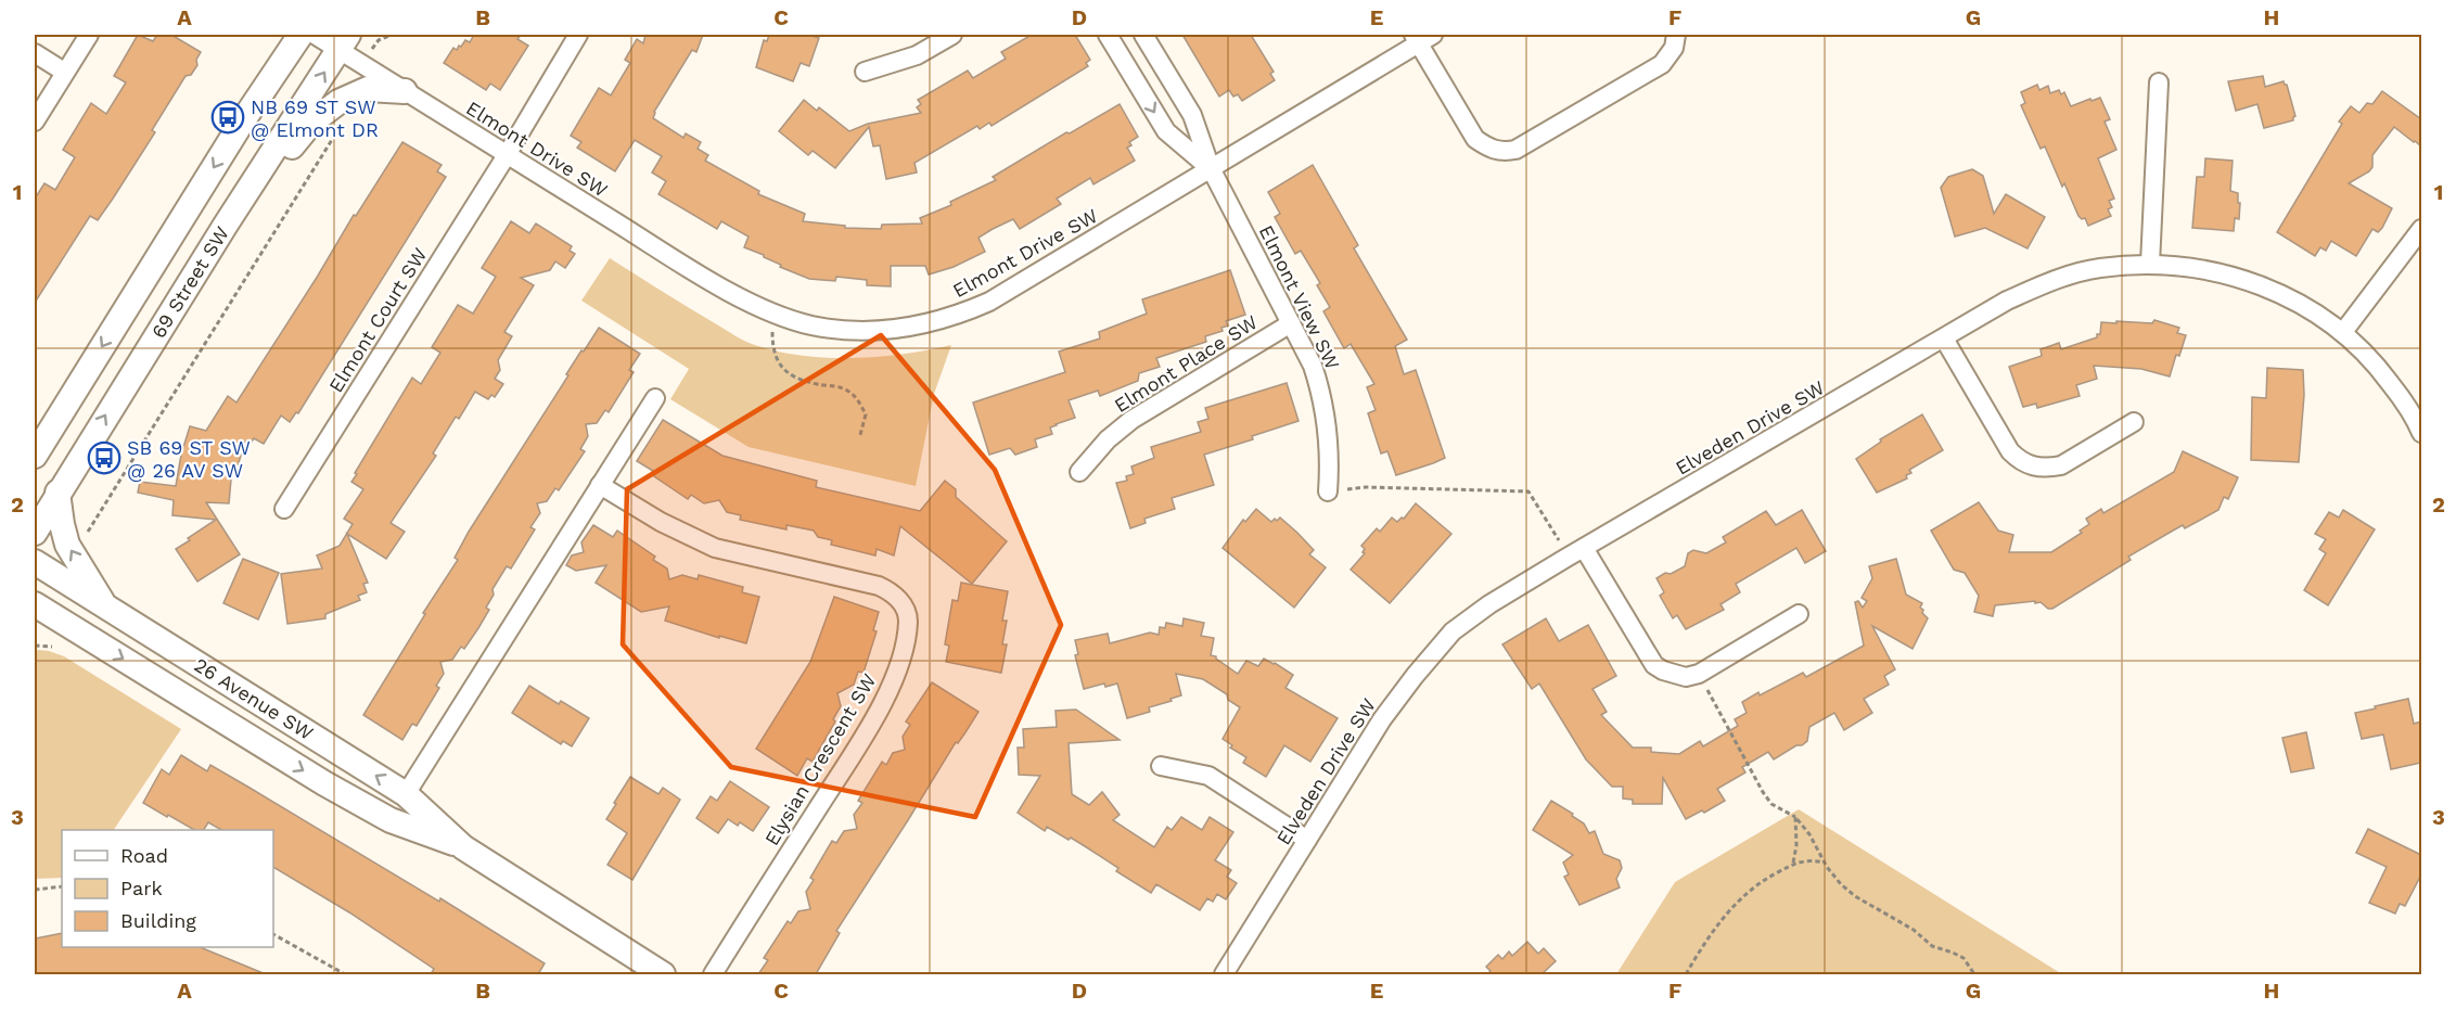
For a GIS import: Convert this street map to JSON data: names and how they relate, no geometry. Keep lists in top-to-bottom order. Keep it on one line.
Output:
{"streets":{"main road":["69 Street SW","26 Avenue SW"],"street":["Elmont Drive SW","Elmont View SW","Elmont Court SW","Elmont Place SW","Elveden Drive SW","Elysian Crescent SW"]},"crossings":[["Elmont Drive SW","69 Street SW"],["Elmont Drive SW","Elmont View SW"],["Elmont Drive SW","Elmont Court SW"],["Elmont View SW","Elmont Place SW"]],"places":{"bus stop":["NB 69 ST SW @ Elmont DR","SB 69 ST SW @ 26 AV SW"]},"legend":["Road","Park","Building"],"grid":{"columns":["A","B","C","D","E","F","G","H"],"rows":["1","2","3"]}}
